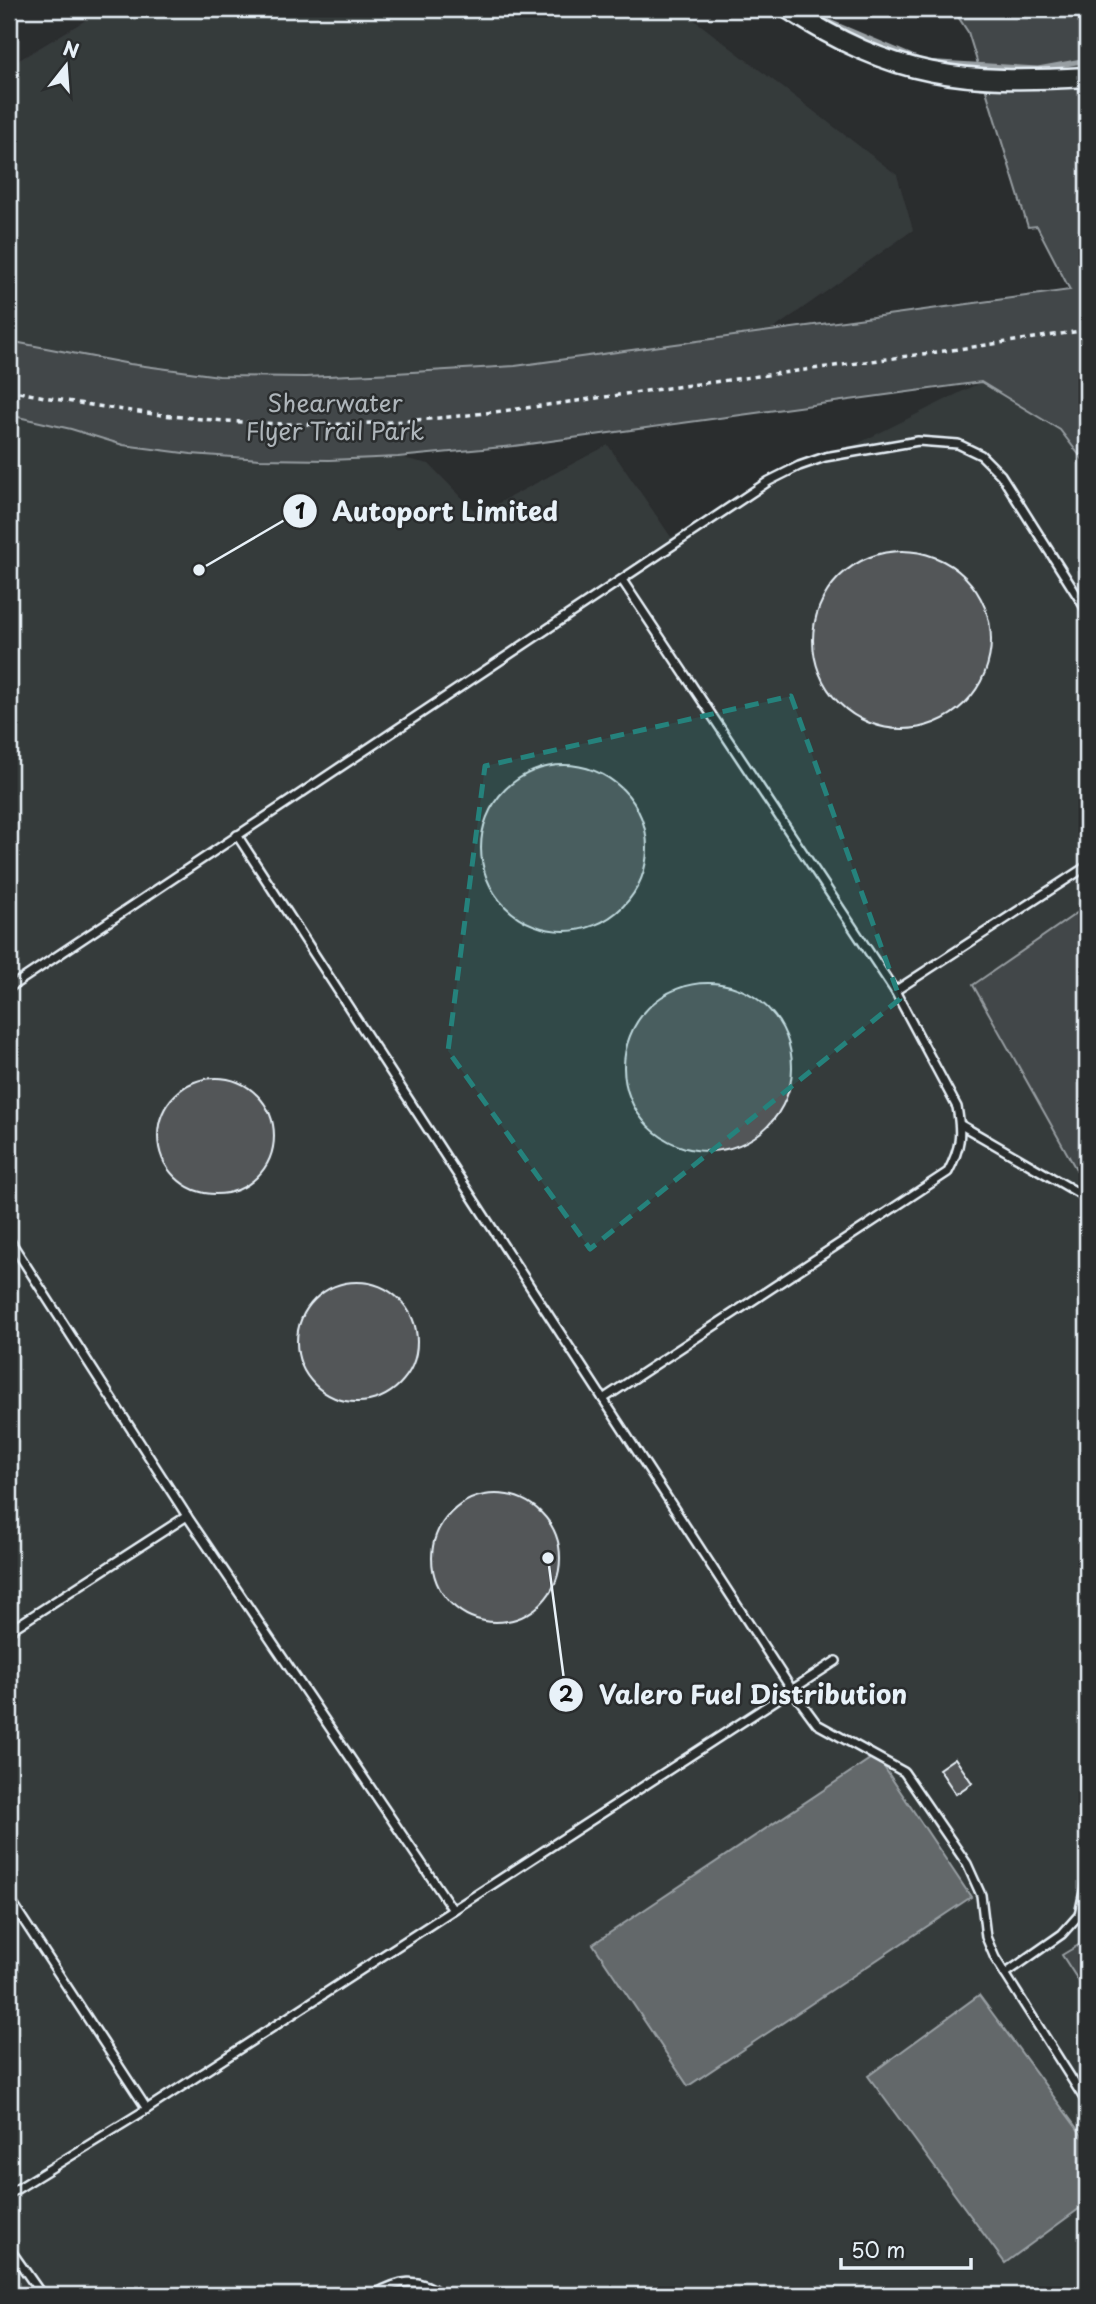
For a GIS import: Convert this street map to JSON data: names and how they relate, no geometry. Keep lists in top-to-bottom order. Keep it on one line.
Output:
{"parks":["Shearwater Flyer Trail Park"],"places":["Autoport Limited","Valero Fuel Distribution"],"scale_bar":"50 m","north":"top"}
